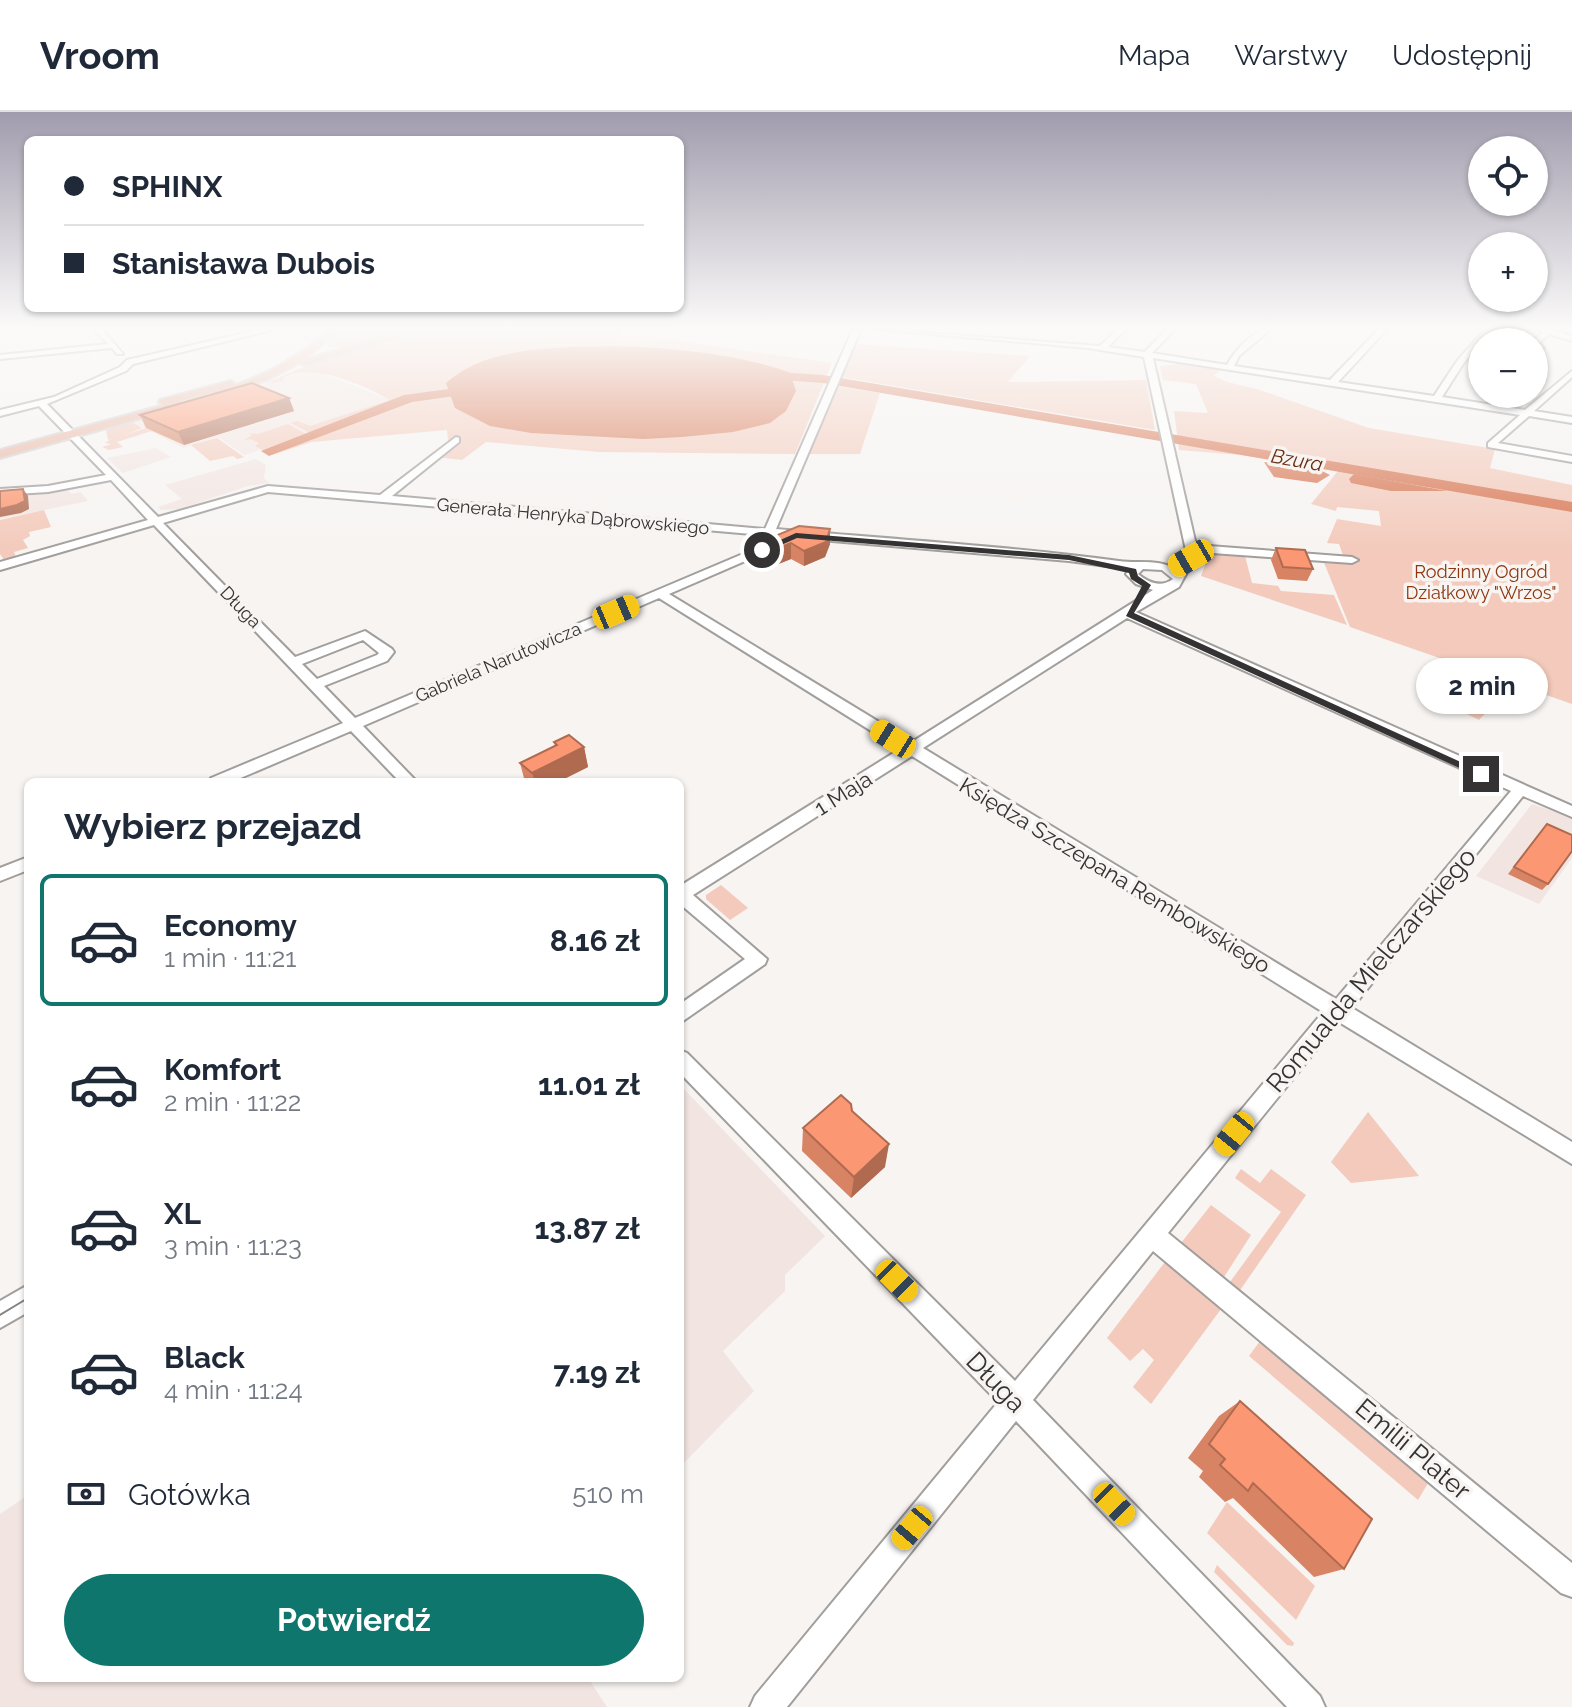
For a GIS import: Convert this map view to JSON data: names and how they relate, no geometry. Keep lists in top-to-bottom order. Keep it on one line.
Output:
{"streets":{"street":["Generała Henryka Dąbrowskiego","Długa","Gabriela Narutowicza","1 Maja","Księdza Szczepana Rembowskiego","Romualda Mielczarskiego","Emilii Plater"]},"crossings":[["Generała Henryka Dąbrowskiego","Długa"],["Generała Henryka Dąbrowskiego","Gabriela Narutowicza"],["Generała Henryka Dąbrowskiego","1 Maja"],["Długa","Gabriela Narutowicza"],["Długa","Romualda Mielczarskiego"],["Gabriela Narutowicza","Księdza Szczepana Rembowskiego"],["1 Maja","Księdza Szczepana Rembowskiego"],["Księdza Szczepana Rembowskiego","Romualda Mielczarskiego"],["Romualda Mielczarskiego","Emilii Plater"]],"water":["Bzura"],"parks":["Rodzinny Ogród Działkowy \"Wrzos\""],"page":{"header":"Vroom","nav":["Mapa","Warstwy","Udostępnij"],"map_buttons":["+","−"],"banner":["SPHINX","Stanisława Dubois"],"bubble":"2 min","heading":"Wybierz przejazd","list":[{"name":"Economy","note":"1 min · 11:21","value":"8.16 zł"},{"name":"Komfort","note":"2 min · 11:22","value":"11.01 zł"},{"name":"XL","note":"3 min · 11:23","value":"13.87 zł"},{"name":"Black","note":"4 min · 11:24","value":"7.19 zł"}],"pay":["Gotówka","510 m"],"buttons":"Potwierdź"}}
